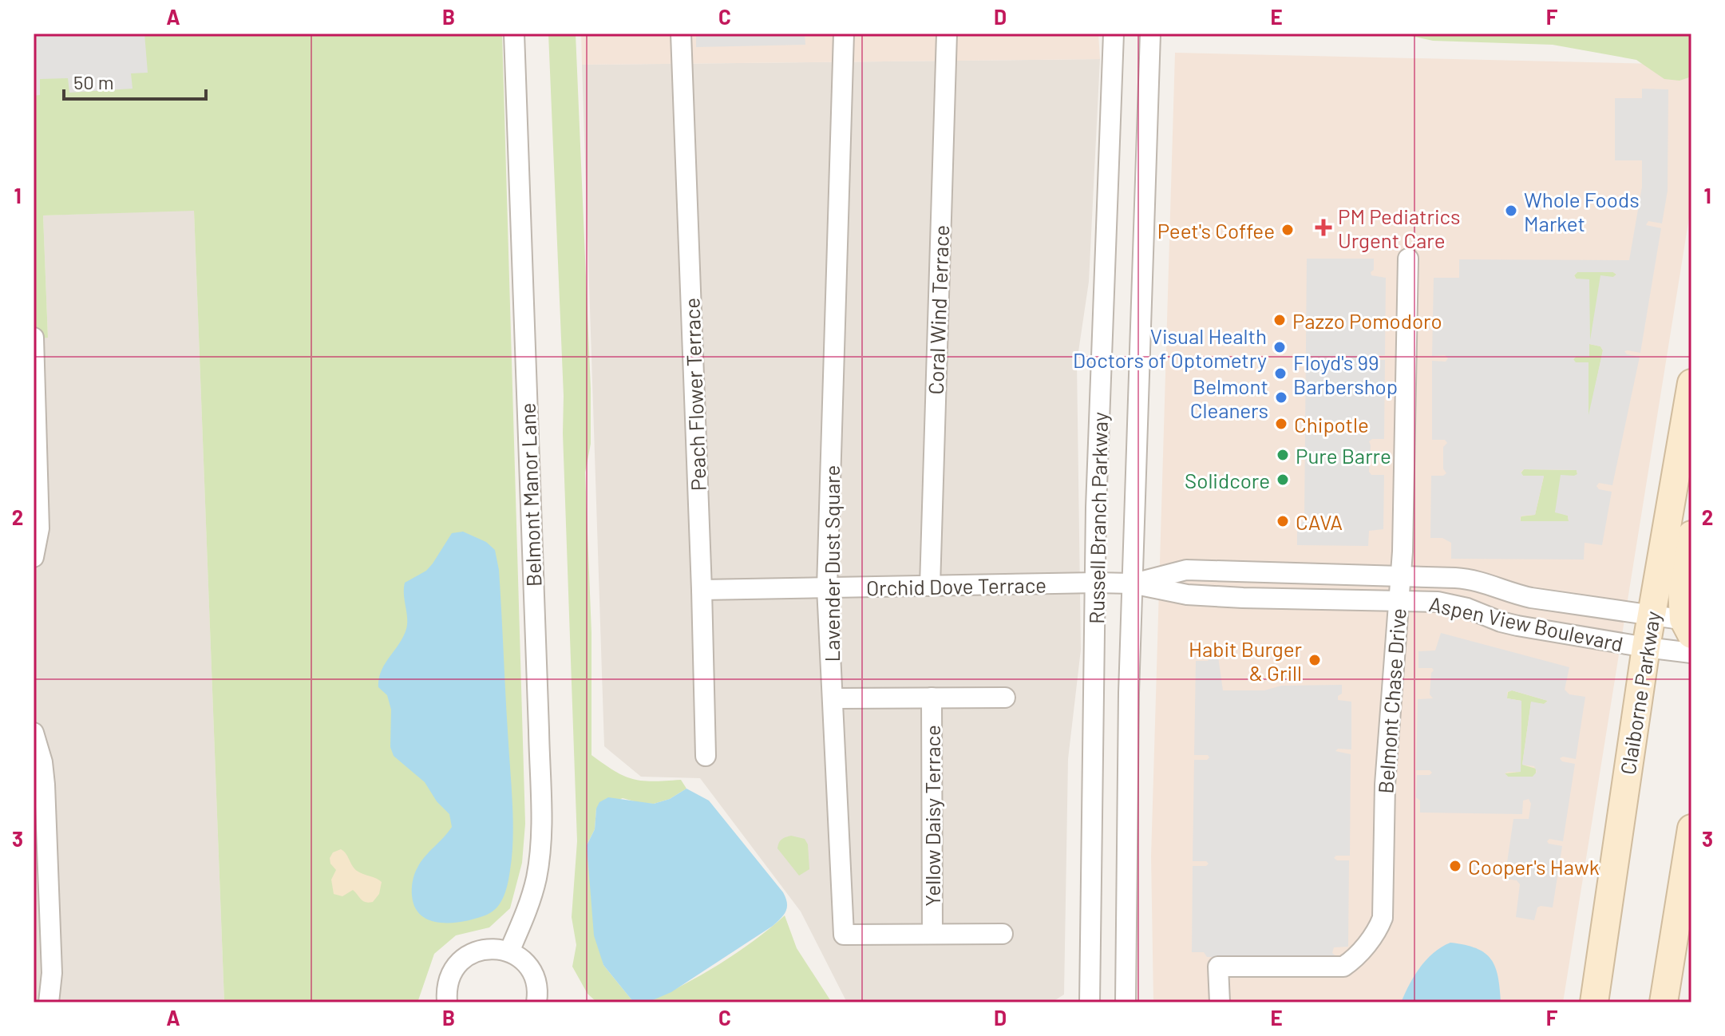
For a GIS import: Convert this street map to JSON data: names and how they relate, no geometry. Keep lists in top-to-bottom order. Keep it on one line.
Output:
{"streets":{"main road":["Claiborne Parkway"],"street":["Coral Wind Terrace","Peach Flower Terrace","Belmont Manor Lane","Russell Branch Parkway","Lavender Dust Square","Orchid Dove Terrace","Aspen View Boulevard","Belmont Chase Drive","Yellow Daisy Terrace"]},"crossings":[["Coral Wind Terrace","Orchid Dove Terrace"],["Peach Flower Terrace","Orchid Dove Terrace"],["Russell Branch Parkway","Orchid Dove Terrace"],["Russell Branch Parkway","Aspen View Boulevard"],["Lavender Dust Square","Orchid Dove Terrace"],["Lavender Dust Square","Yellow Daisy Terrace"],["Orchid Dove Terrace","Aspen View Boulevard"],["Aspen View Boulevard","Claiborne Parkway"],["Aspen View Boulevard","Belmont Chase Drive"]],"places":{"other":["Whole Foods Market","Peet's Coffee","Pazzo Pomodoro","Visual Health Doctors of Optometry","Floyd's 99 Barbershop","Belmont Cleaners","Chipotle","Pure Barre","Solidcore","CAVA","Habit Burger & Grill","Cooper's Hawk"],"health":["PM Pediatrics Urgent Care"]},"scale_bar":"50 m","grid":{"columns":["A","B","C","D","E","F"],"rows":["1","2","3"]}}
